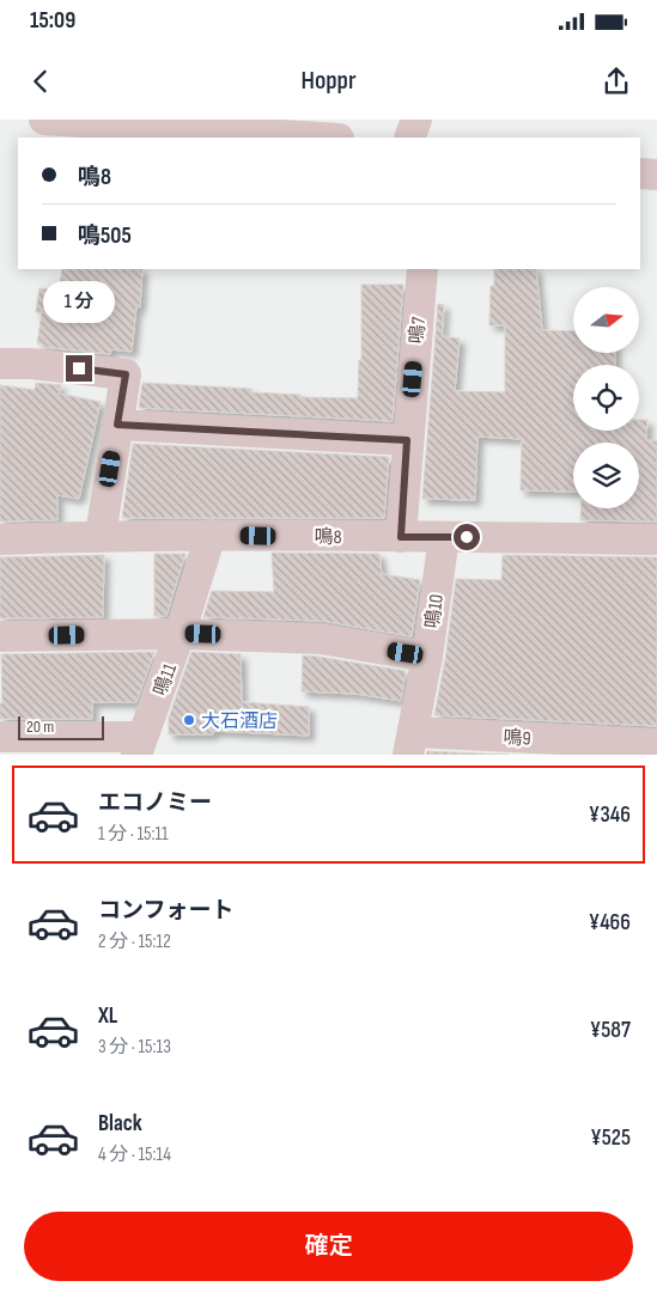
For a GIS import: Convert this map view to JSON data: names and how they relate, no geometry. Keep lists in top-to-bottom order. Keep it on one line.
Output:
{"streets":{"street":["鳴7","鳴8","鳴10","鳴11","鳴9"]},"crossings":[["鳴7","鳴8"],["鳴8","鳴10"],["鳴8","鳴11"],["鳴10","鳴9"]],"places":["大石酒店"],"scale_bar":"20 m","north":"right","page":{"status":"15:09","header":"Hoppr","banner":["鳴8","鳴505"],"bubble":"1 分","scale":"20 m","list":[{"name":"エコノミー","note":"1 分 · 15:11","value":"¥346"},{"name":"コンフォート","note":"2 分 · 15:12","value":"¥466"},{"name":"XL","note":"3 分 · 15:13","value":"¥587"},{"name":"Black","note":"4 分 · 15:14","value":"¥525"}],"buttons":"確定"}}
